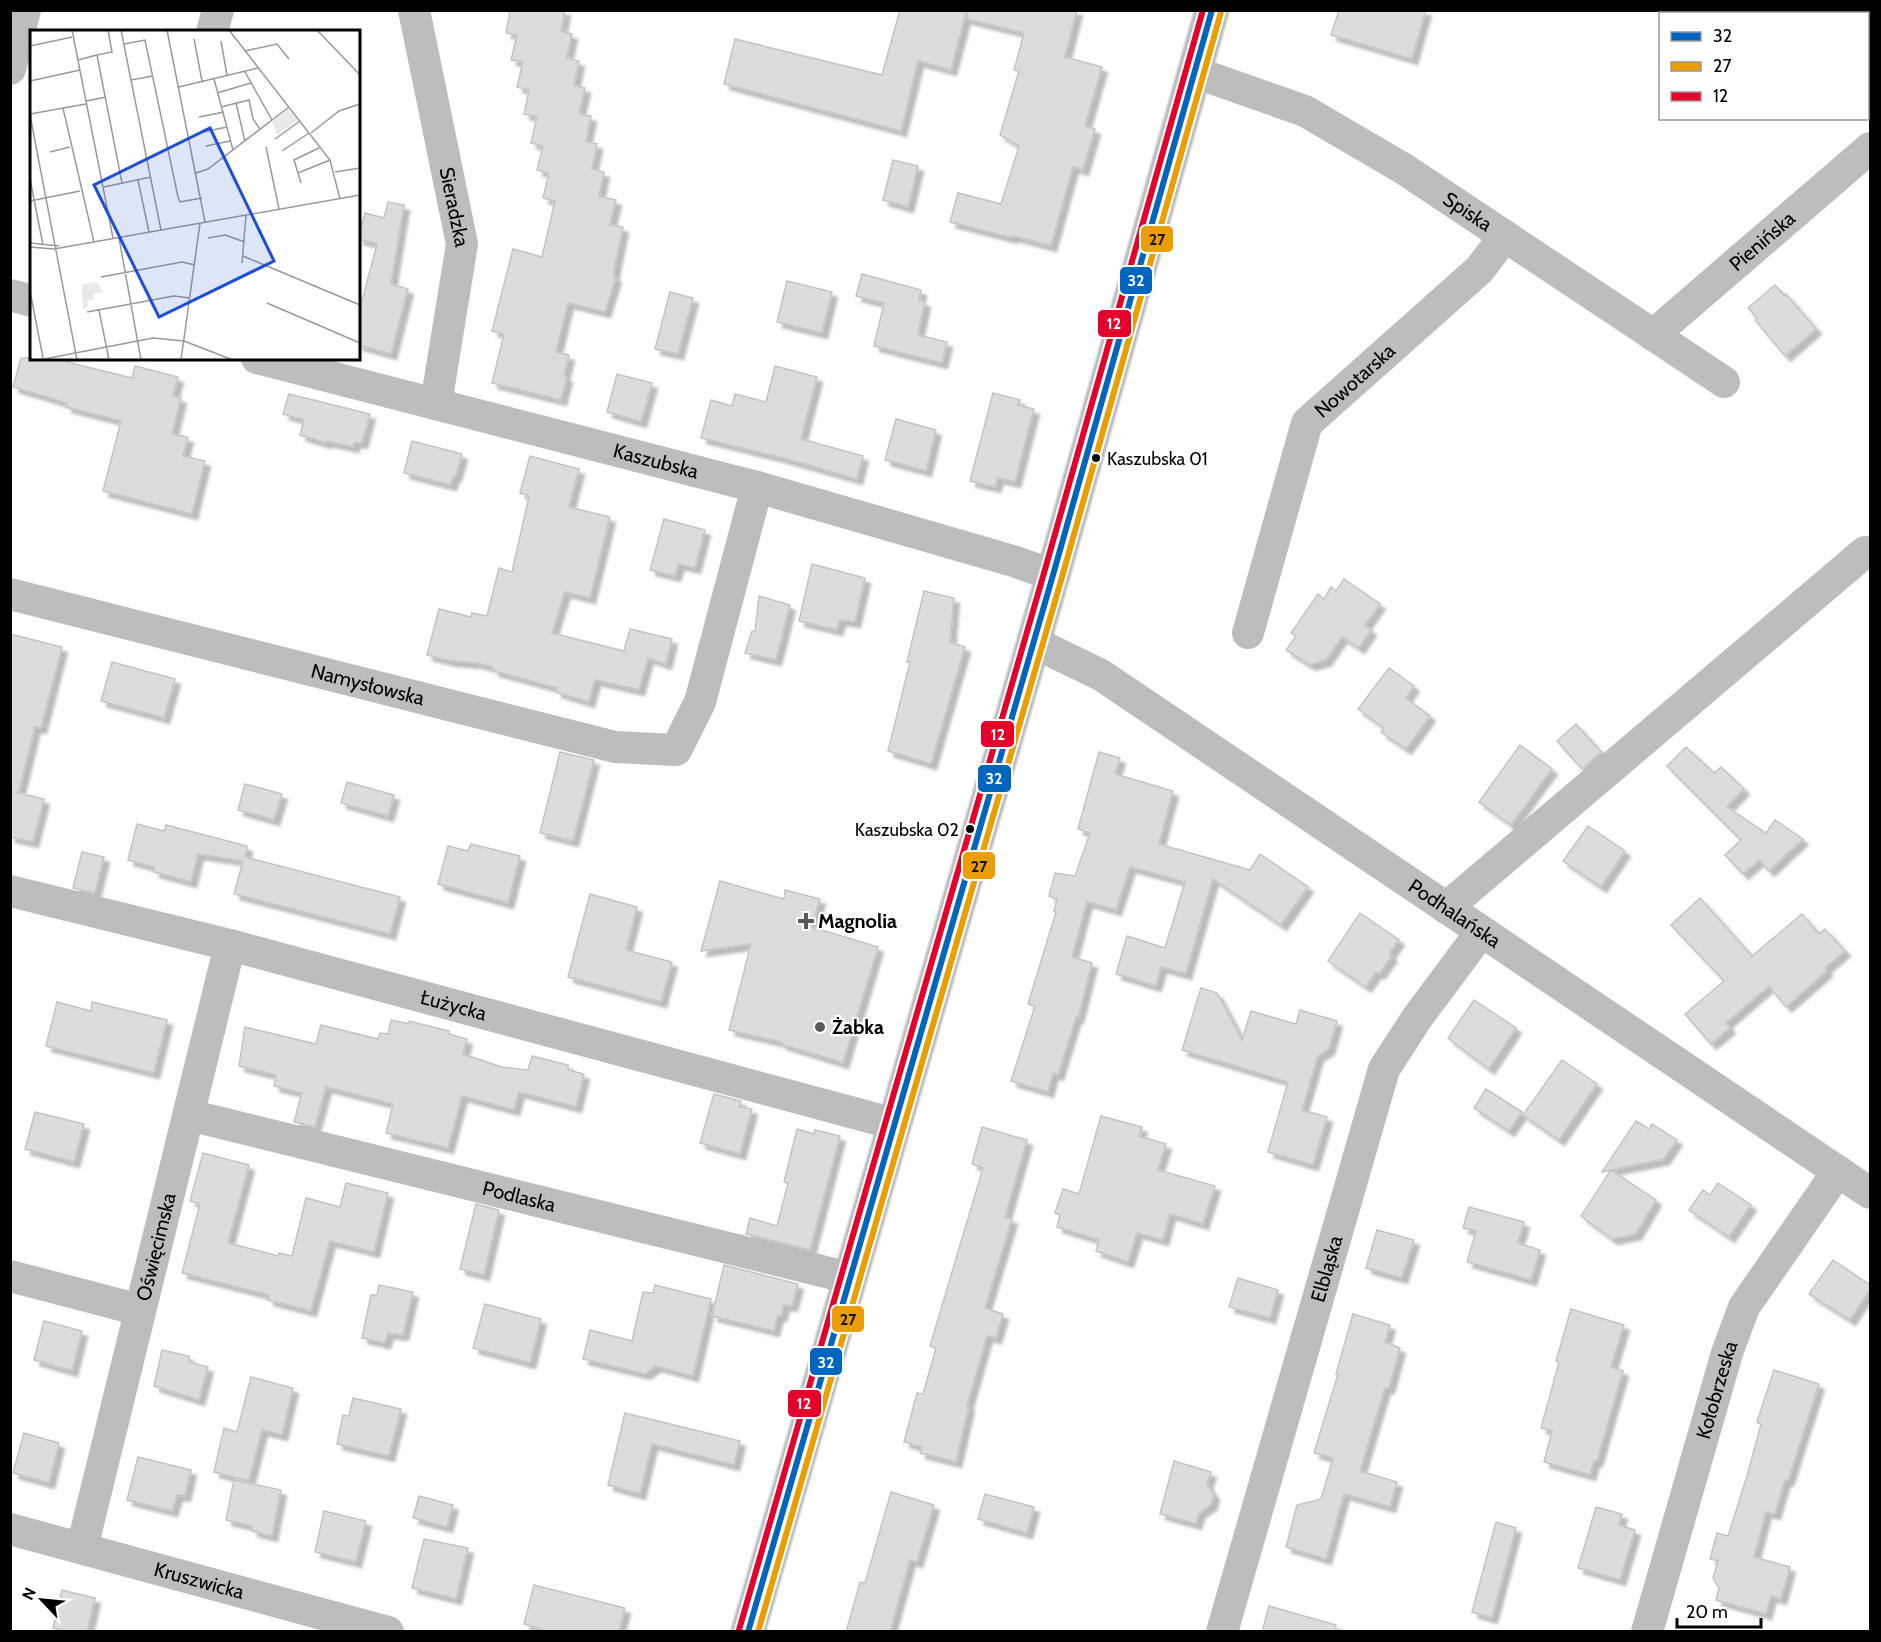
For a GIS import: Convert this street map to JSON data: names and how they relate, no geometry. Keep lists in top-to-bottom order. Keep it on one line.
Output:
{"streets":{"street":["Sieradzka","Spiska","Pienińska","Nowotarska","Kaszubska","Namysłowska","Podhalańska","Łużycka","Podlaska","Oświęcimska","Elbląska","Kołobrzeska","Kruszwicka"]},"crossings":[["Sieradzka","Kaszubska"],["Spiska","Pienińska"],["Spiska","Nowotarska"],["Kaszubska","Namysłowska"],["Podhalańska","Elbląska"],["Podhalańska","Kołobrzeska"],["Łużycka","Oświęcimska"],["Podlaska","Oświęcimska"],["Oświęcimska","Kruszwicka"]],"places":{"other":["Kaszubska 01","Kaszubska 02","Żabka"],"health":["Magnolia"]},"lines":["transit line 32","transit line 12","transit line 27"],"legend":["32","27","12"],"scale_bar":"20 m","north":"top left"}
